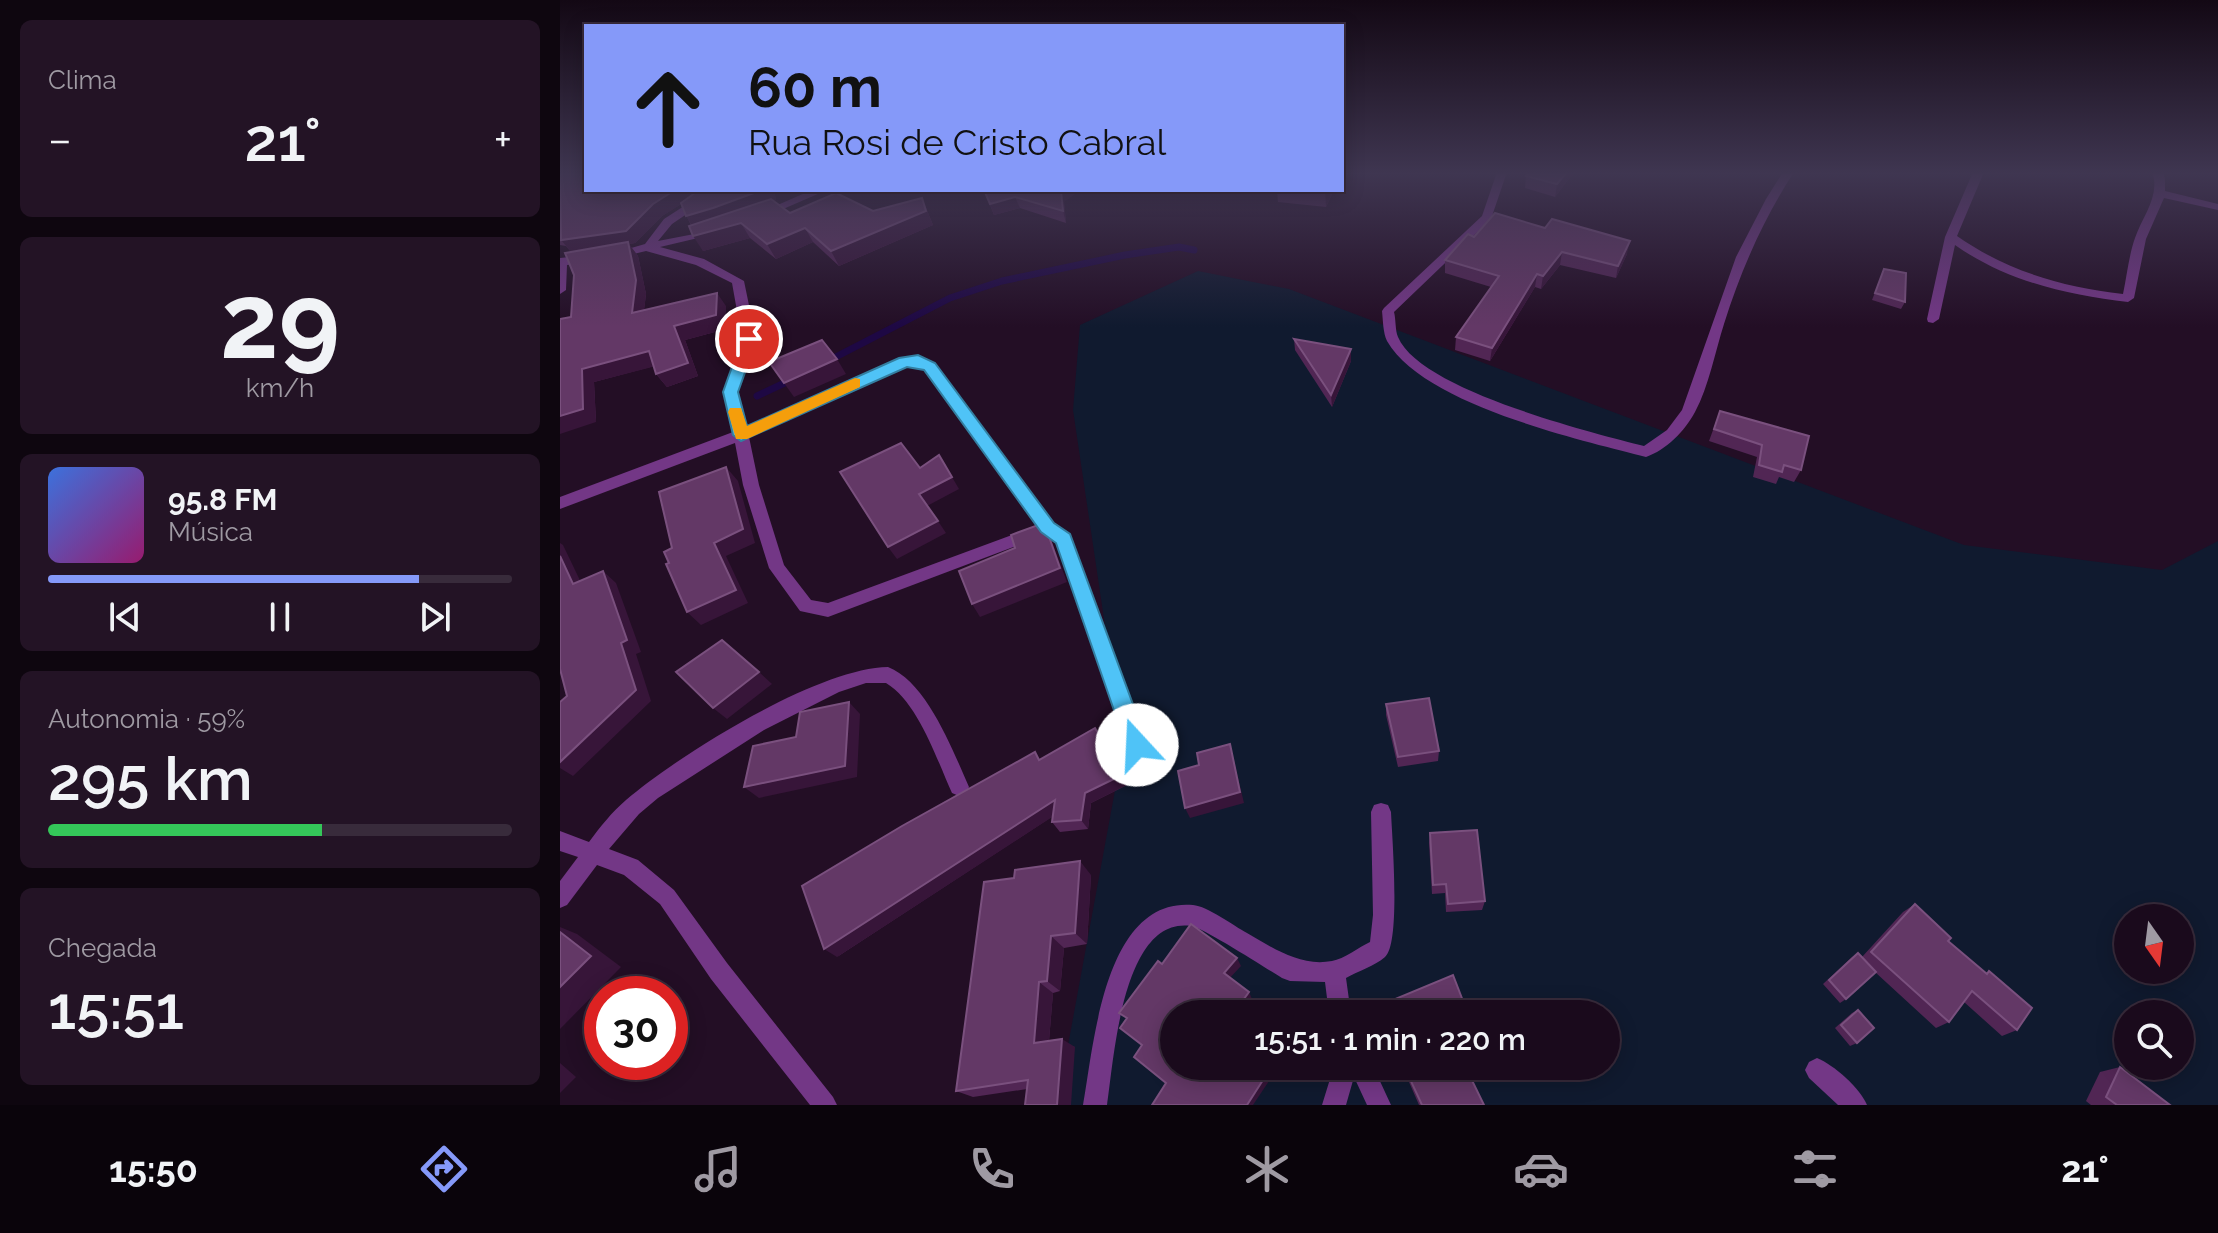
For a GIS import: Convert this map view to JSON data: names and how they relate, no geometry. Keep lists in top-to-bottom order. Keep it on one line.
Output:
{"north":"bottom","page":{"tile":["Clima",["29","km/h"],["Autonomia · 59%","295 km"],["Chegada","15:51"]],"turn":["60 m","Rua Rosi de Cristo Cabral"],"heat":["−","21°","+"],"song":["95.8 FM","Música"],"limit":"30","trip":"15:51 · 1 min · 220 m","tabs":["15:50","21°"]}}
